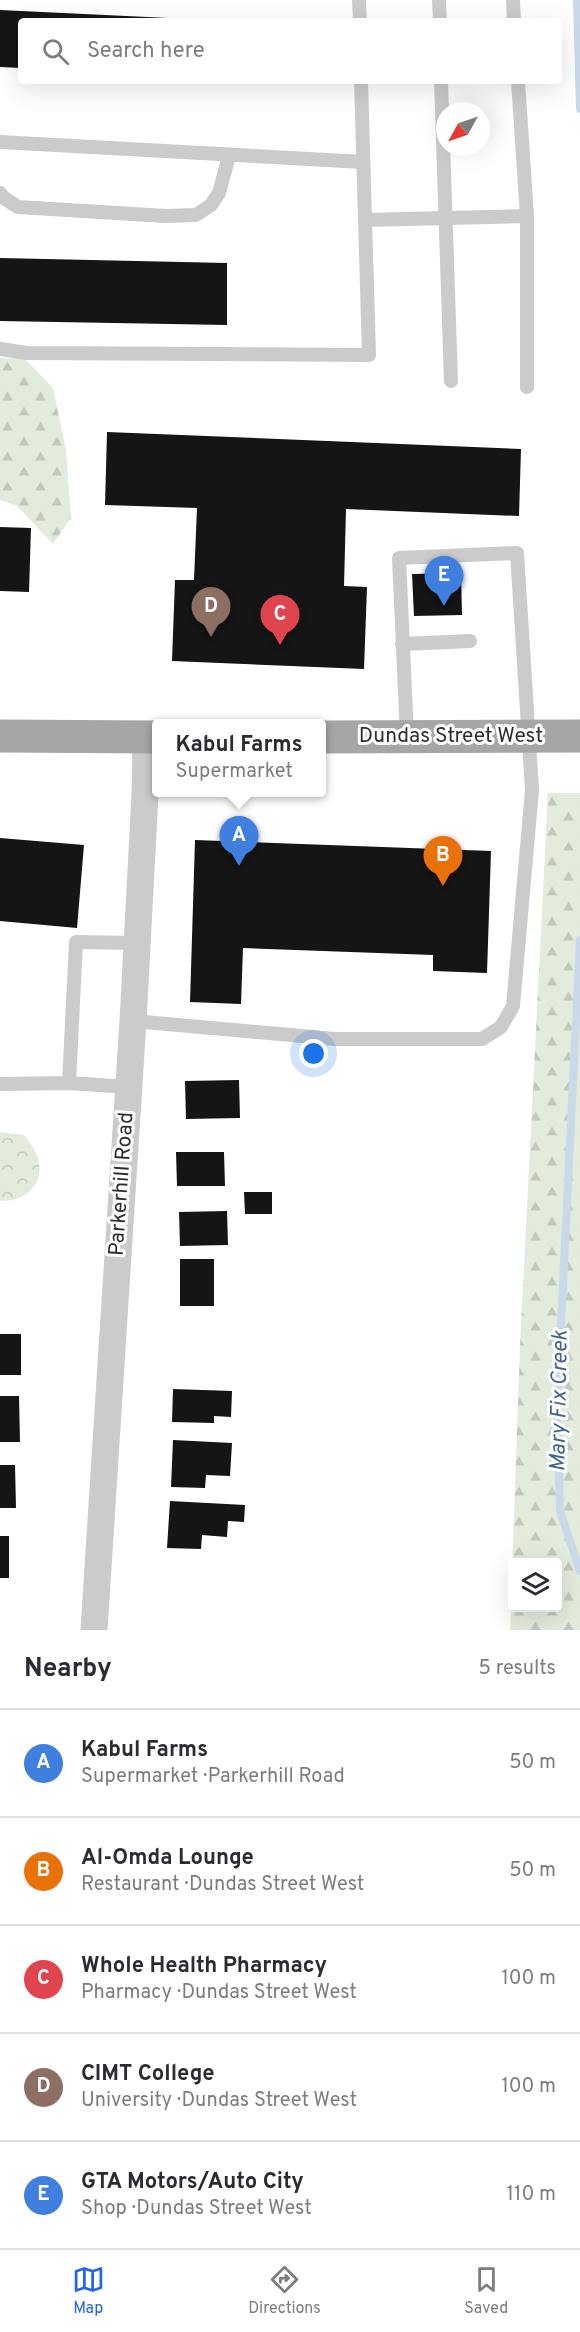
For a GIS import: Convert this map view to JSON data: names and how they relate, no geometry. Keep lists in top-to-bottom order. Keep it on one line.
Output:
{"streets":{"main road":["Dundas Street West"],"street":["Parkerhill Road"]},"water":["Mary Fix Creek"],"north":"bottom left","page":{"search":"Search here","pins":["E","D","C","A","B"],"popup":["Kabul Farms","Supermarket"],"heading":["Nearby","5 results"],"list":[{"mark":"A","name":"Kabul Farms","note":"Supermarket · Parkerhill Road","value":"50 m"},{"mark":"B","name":"Al-Omda Lounge","note":"Restaurant · Dundas Street West","value":"50 m"},{"mark":"C","name":"Whole Health Pharmacy","note":"Pharmacy · Dundas Street West","value":"100 m"},{"mark":"D","name":"CIMT College","note":"University · Dundas Street West","value":"100 m"},{"mark":"E","name":"GTA Motors/Auto City","note":"Shop · Dundas Street West","value":"110 m"}],"nav":["Map","Directions","Saved"]}}
